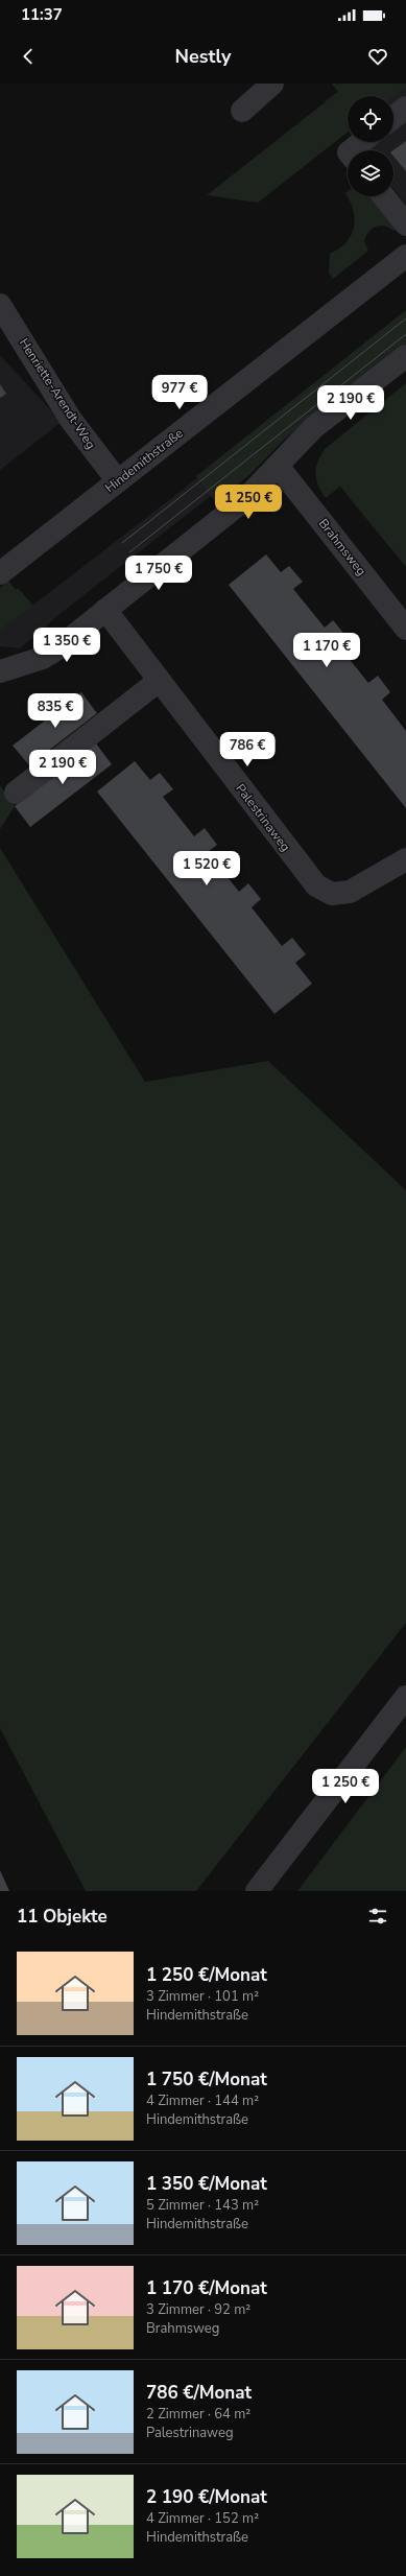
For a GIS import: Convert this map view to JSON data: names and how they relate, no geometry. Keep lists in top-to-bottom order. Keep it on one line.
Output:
{"streets":{"street":["Henriette-Arendt-Weg","Hindemithstraße","Brahmsweg","Palestrinaweg"]},"crossings":[["Henriette-Arendt-Weg","Hindemithstraße"]],"page":{"status":"11:37","header":"Nestly","price":["977 €","2 190 €","1 250 €","1 750 €","1 350 €","1 170 €","835 €","786 €","2 190 €","1 520 €","1 250 €"],"heading":"11 Objekte","list":[{"name":"1 250 €/Monat","note":"3 Zimmer · 101 m² · Hindemithstraße"},{"name":"1 750 €/Monat","note":"4 Zimmer · 144 m² · Hindemithstraße"},{"name":"1 350 €/Monat","note":"5 Zimmer · 143 m² · Hindemithstraße"},{"name":"1 170 €/Monat","note":"3 Zimmer · 92 m² · Brahmsweg"},{"name":"786 €/Monat","note":"2 Zimmer · 64 m² · Palestrinaweg"},{"name":"2 190 €/Monat","note":"4 Zimmer · 152 m² · Hindemithstraße"}]}}
